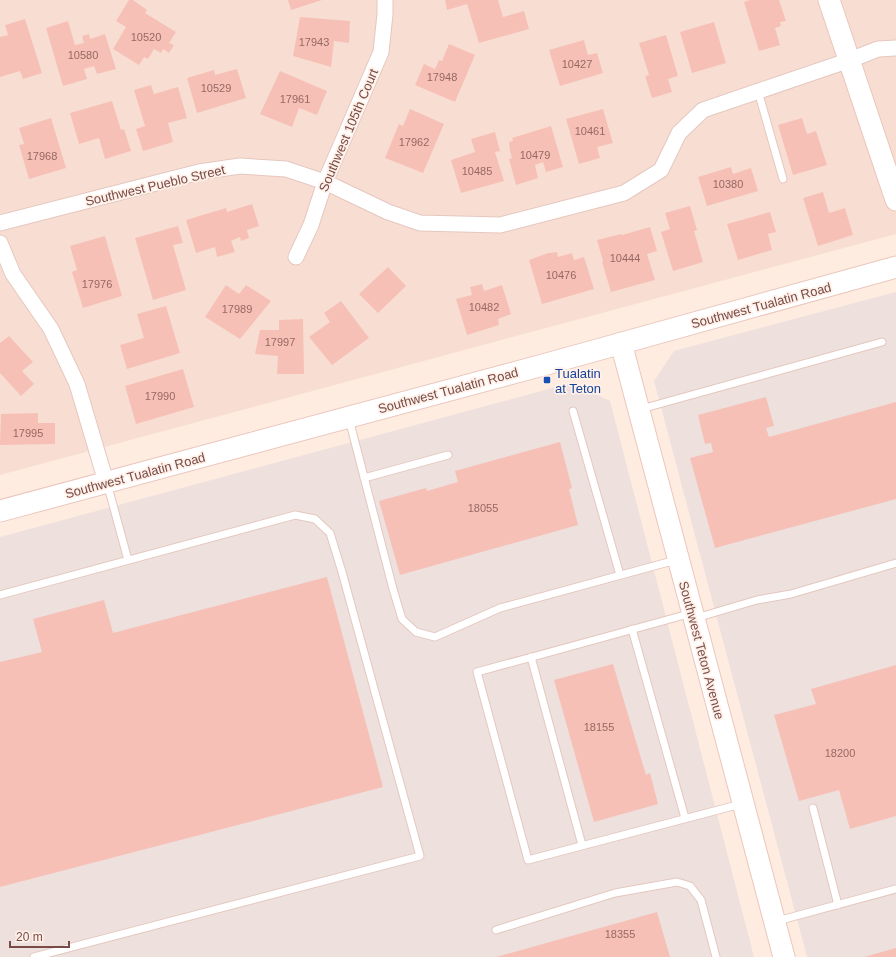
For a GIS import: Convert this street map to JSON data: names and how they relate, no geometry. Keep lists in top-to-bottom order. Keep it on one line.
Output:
{"streets":{"main road":["Southwest Tualatin Road","Southwest Teton Avenue"],"street":["Southwest 105th Court","Southwest Pueblo Street"]},"crossings":[["Southwest 105th Court","Southwest Pueblo Street"],["Southwest Tualatin Road","Southwest Teton Avenue"]],"places":{"transit":["Tualatin at Teton"]},"house_numbers":["10520","17943","10580","10427","17948","10529","17961","10461","17962","10479","17968","10485","10380","10444","10476","17976","10482","17989","17997","17990","17995","18055","18155","18200","18355"],"scale_bar":"20 m"}
